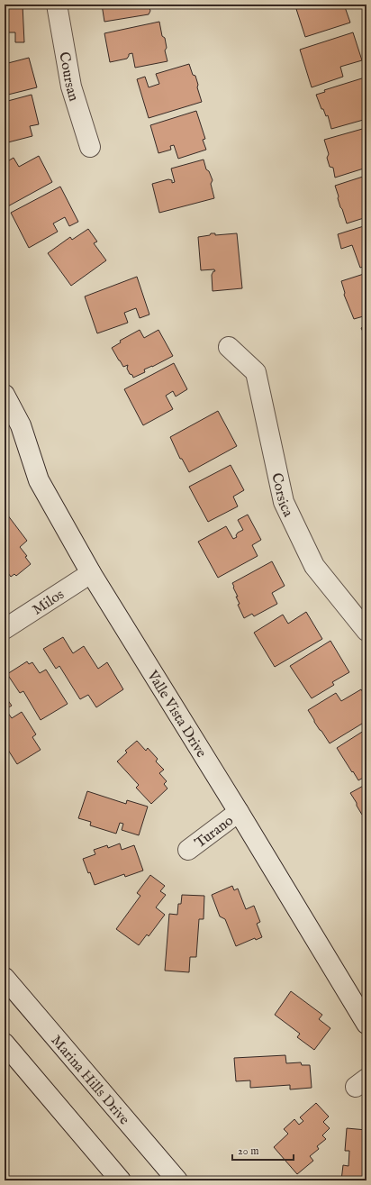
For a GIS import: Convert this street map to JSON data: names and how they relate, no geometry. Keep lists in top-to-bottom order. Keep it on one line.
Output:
{"streets":{"street":["Coursan","Corsica","Milos","Valle Vista Drive","Turano","Marina Hills Drive"]},"crossings":[["Milos","Valle Vista Drive"],["Valle Vista Drive","Turano"]],"scale_bar":"20 m"}
